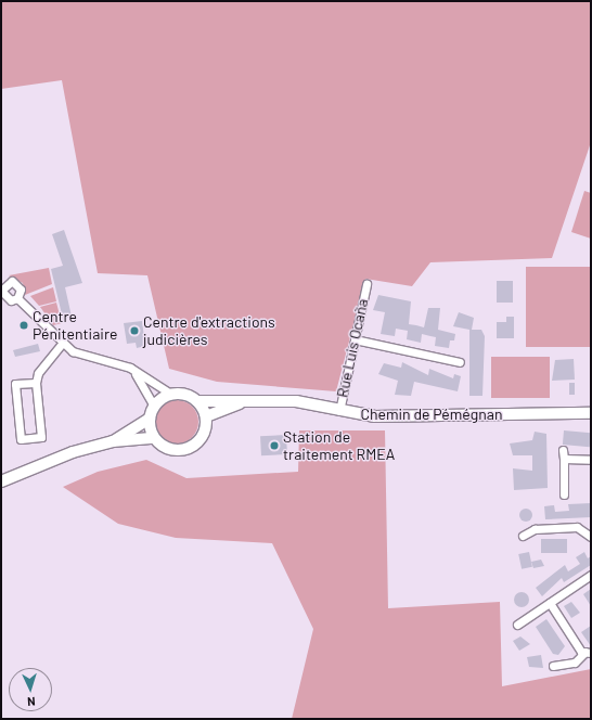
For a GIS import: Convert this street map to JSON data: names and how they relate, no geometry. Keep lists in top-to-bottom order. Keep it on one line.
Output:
{"streets":{"street":["Rue Luis Ocaña","Chemin de Pémégnan"]},"crossings":[["Rue Luis Ocaña","Chemin de Pémégnan"]],"places":["Centre Pénitentiaire","Centre d'extractions judicières","Station de traitement RMEA"],"north":"bottom"}
